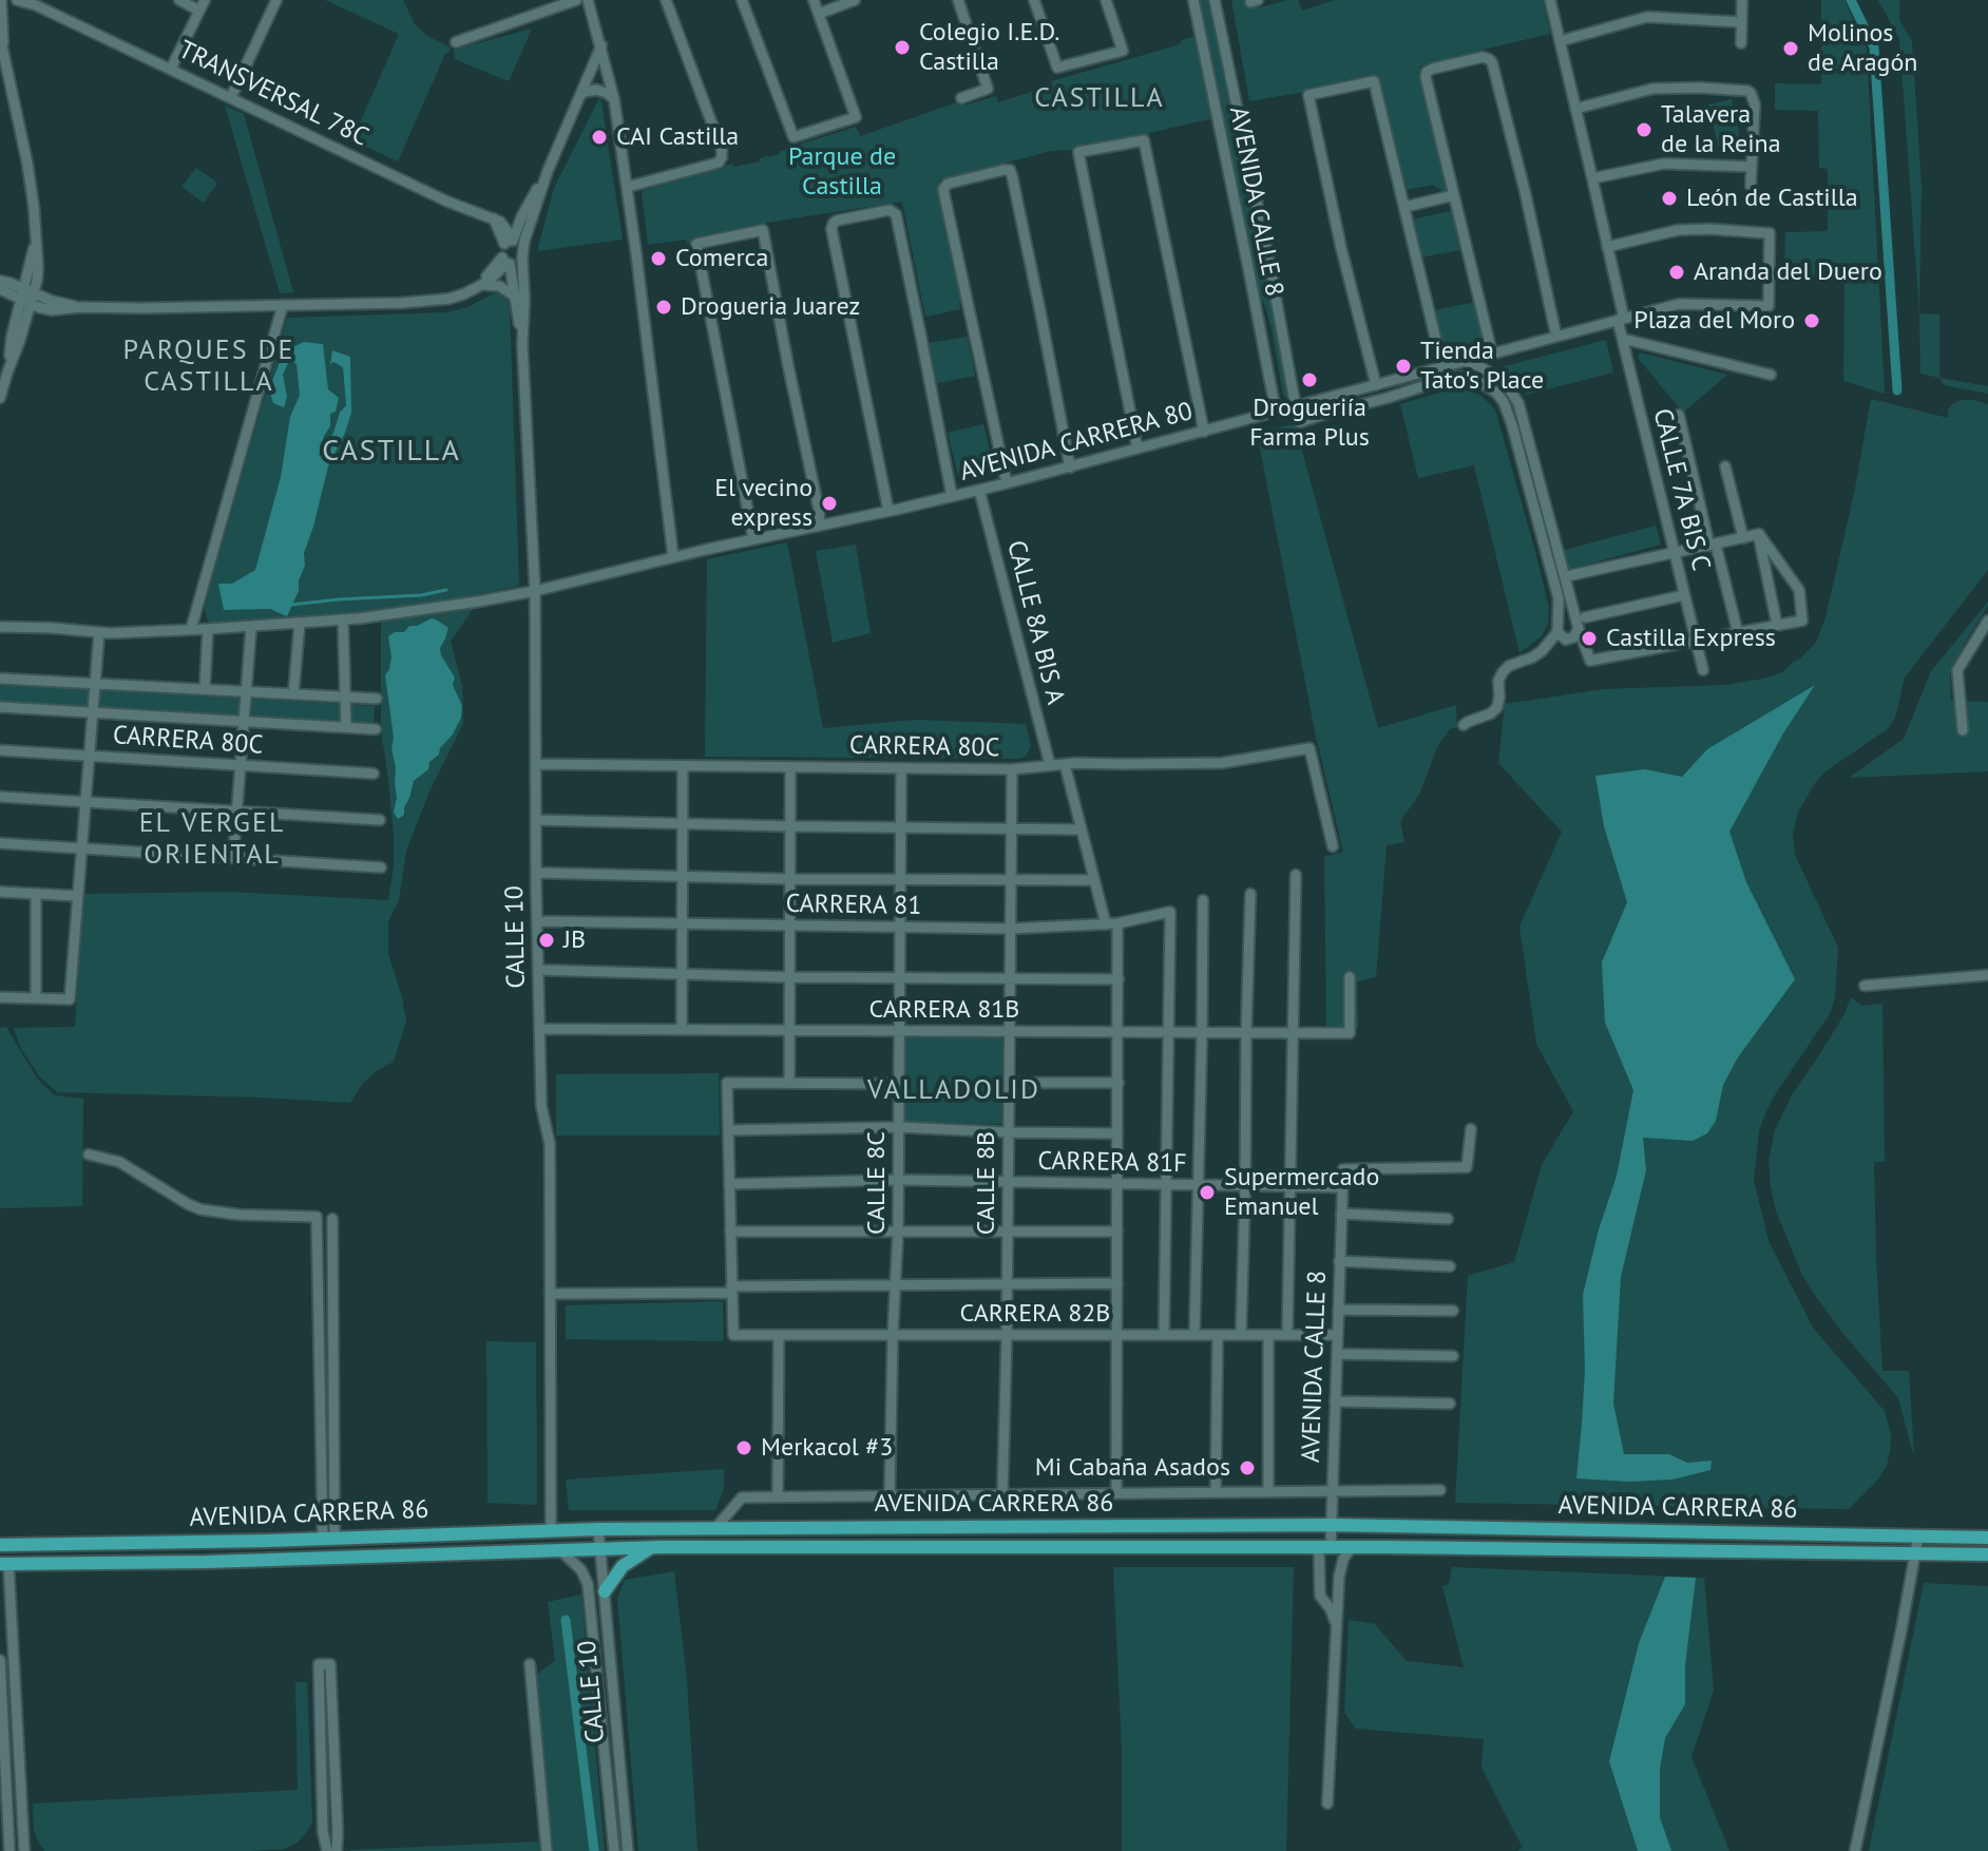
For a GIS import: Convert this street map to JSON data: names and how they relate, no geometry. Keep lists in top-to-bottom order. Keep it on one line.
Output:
{"streets":{"main road":["AVENIDA CARRERA 86"],"street":["TRANSVERSAL 78C","AVENIDA CALLE 8","AVENIDA CARRERA 80","CALLE 7A BIS C","CALLE 8A BIS A","CARRERA 80C","CARRERA 81","CALLE 10","CARRERA 81B","CARRERA 81F","CALLE 8C","CALLE 8B","CARRERA 82B"]},"crossings":[["AVENIDA CALLE 8","AVENIDA CARRERA 80"],["AVENIDA CALLE 8","CARRERA 81F"],["AVENIDA CALLE 8","CARRERA 82B"],["AVENIDA CALLE 8","AVENIDA CARRERA 86"],["AVENIDA CARRERA 80","CALLE 7A BIS C"],["AVENIDA CARRERA 80","CALLE 8A BIS A"],["AVENIDA CARRERA 80","CALLE 10"],["CALLE 8A BIS A","CARRERA 80C"],["CARRERA 80C","CALLE 10"],["CARRERA 80C","CALLE 8C"],["CARRERA 80C","CALLE 8B"],["CARRERA 81","CALLE 10"],["CARRERA 81","CARRERA 81B"],["CARRERA 81","CALLE 8C"],["CARRERA 81","CALLE 8B"],["CALLE 10","CARRERA 81B"],["CALLE 10","AVENIDA CARRERA 86"],["CARRERA 81B","CALLE 8C"],["CARRERA 81B","CALLE 8B"],["CARRERA 81F","CALLE 8C"],["CARRERA 81F","CALLE 8B"],["CALLE 8C","CARRERA 82B"],["CALLE 8B","CARRERA 82B"]],"districts":["CASTILLA","PARQUES DE CASTILLA","CASTILLA","EL VERGEL ORIENTAL","VALLADOLID"],"parks":["Parque de Castilla"],"places":["Colegio I.E.D. Castilla","Molinos de Aragón","Talavera de la Reina","CAI Castilla","León de Castilla","Comerca","Aranda del Duero","Drogueria Juarez","Plaza del Moro","Tienda Tato's Place","Drogueriía Farma Plus","El vecino express","Castilla Express","JB","Supermercado Emanuel","Merkacol #3","Mi Cabaña Asados"]}
